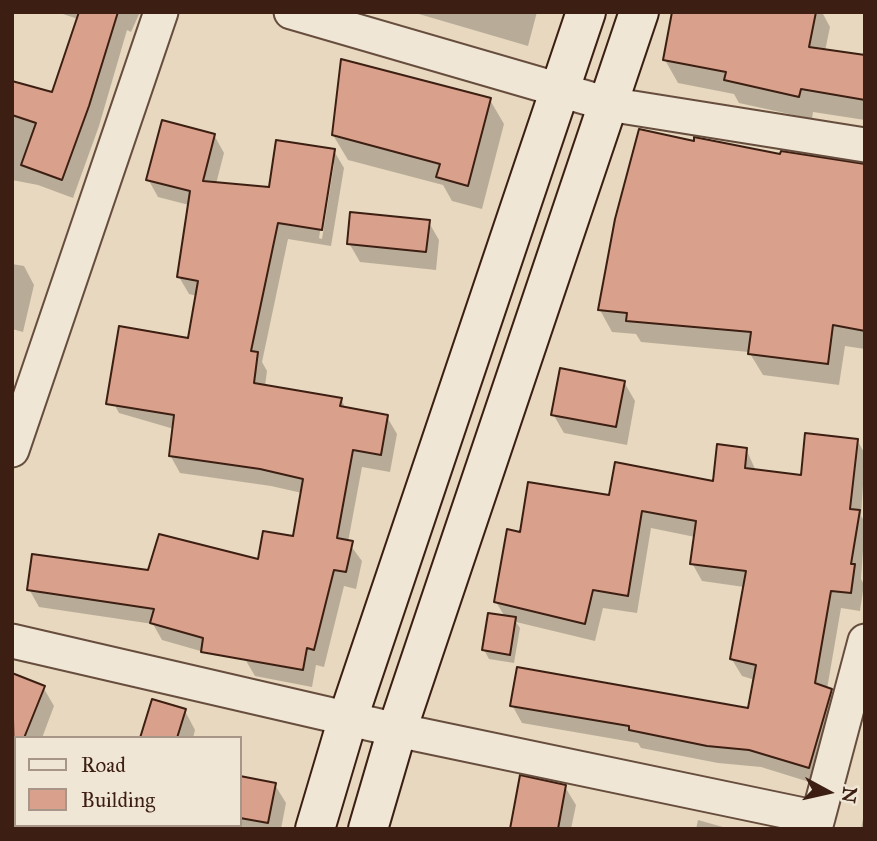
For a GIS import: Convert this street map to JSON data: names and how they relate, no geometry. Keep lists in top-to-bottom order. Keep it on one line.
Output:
{"legend":["Road","Building"],"north":"right"}
